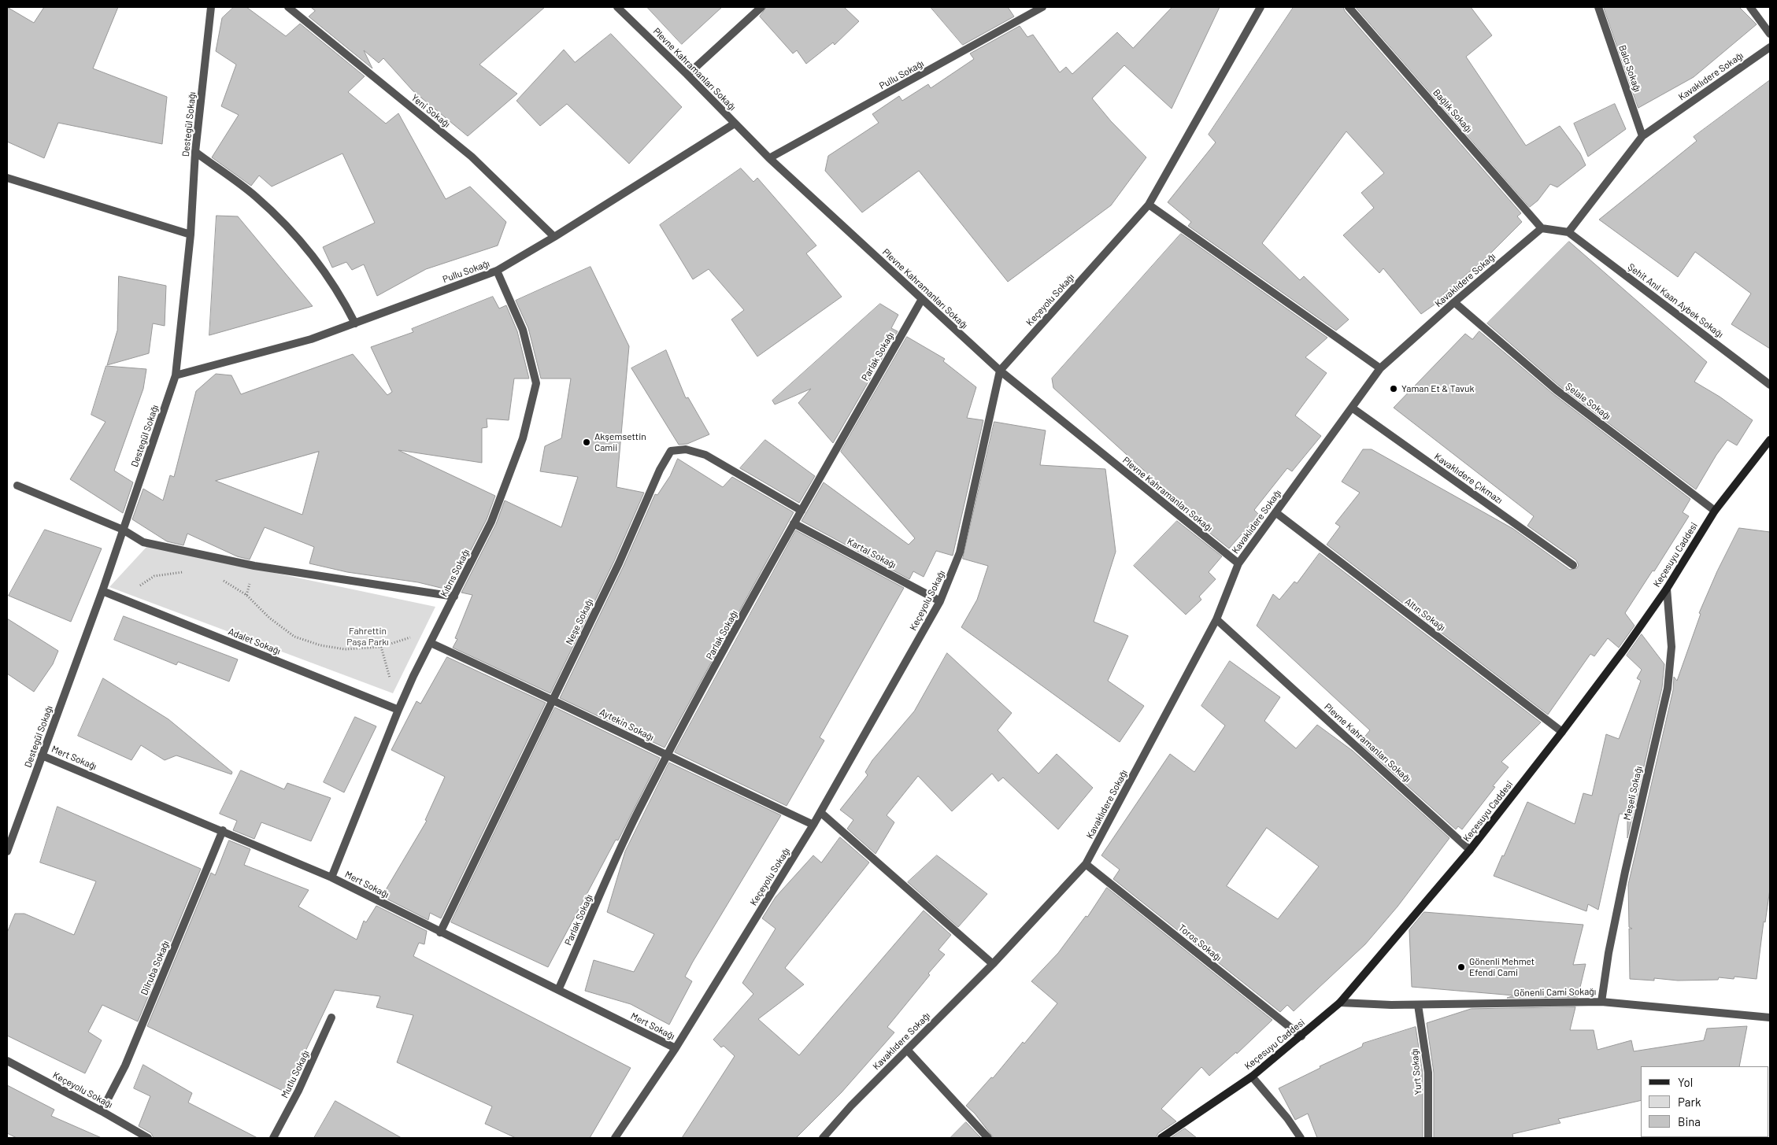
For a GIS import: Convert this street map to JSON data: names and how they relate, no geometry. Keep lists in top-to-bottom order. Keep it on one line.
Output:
{"streets":{"street":["Balcı Sokağı","Plevne Kahramanları Sokağı","Pullu Sokağı","Kavaklıdere Sokağı","Yeni Sokağı","Bağlık Sokağı","Destegül Sokağı","Keçeyolu Sokağı","Şehit Anıl Kaan Aybek Sokağı","Parlak Sokağı","Şelale Sokağı","Kavaklıdere Çıkmazı","Kartal Sokağı","Keçesuyu Caddesi","Kıbrıs Sokağı","Altın Sokağı","Neşe Sokağı","Adalet Sokağı","Aytekin Sokağı","Mert Sokağı","Meşeli Sokağı","Toros Sokağı","Dilruba Sokağı","Gönenli Cami Sokağı","Yurt Sokağı","Mutlu Sokağı"]},"crossings":[["Balcı Sokağı","Kavaklıdere Sokağı"],["Plevne Kahramanları Sokağı","Pullu Sokağı"],["Plevne Kahramanları Sokağı","Kavaklıdere Sokağı"],["Plevne Kahramanları Sokağı","Keçeyolu Sokağı"],["Plevne Kahramanları Sokağı","Parlak Sokağı"],["Plevne Kahramanları Sokağı","Keçesuyu Caddesi"],["Pullu Sokağı","Yeni Sokağı"],["Pullu Sokağı","Destegül Sokağı"],["Pullu Sokağı","Kıbrıs Sokağı"],["Kavaklıdere Sokağı","Bağlık Sokağı"],["Kavaklıdere Sokağı","Şehit Anıl Kaan Aybek Sokağı"],["Kavaklıdere Sokağı","Şelale Sokağı"],["Kavaklıdere Sokağı","Kavaklıdere Çıkmazı"],["Kavaklıdere Sokağı","Altın Sokağı"],["Kavaklıdere Sokağı","Toros Sokağı"],["Destegül Sokağı","Adalet Sokağı"],["Destegül Sokağı","Mert Sokağı"],["Keçeyolu Sokağı","Kartal Sokağı"],["Keçeyolu Sokağı","Aytekin Sokağı"],["Keçeyolu Sokağı","Mert Sokağı"],["Keçeyolu Sokağı","Dilruba Sokağı"],["Parlak Sokağı","Kartal Sokağı"],["Parlak Sokağı","Neşe Sokağı"],["Parlak Sokağı","Aytekin Sokağı"],["Parlak Sokağı","Mert Sokağı"],["Şelale Sokağı","Keçesuyu Caddesi"],["Keçesuyu Caddesi","Altın Sokağı"],["Keçesuyu Caddesi","Meşeli Sokağı"],["Keçesuyu Caddesi","Toros Sokağı"],["Keçesuyu Caddesi","Gönenli Cami Sokağı"],["Kıbrıs Sokağı","Adalet Sokağı"],["Kıbrıs Sokağı","Aytekin Sokağı"],["Kıbrıs Sokağı","Mert Sokağı"],["Neşe Sokağı","Aytekin Sokağı"],["Neşe Sokağı","Mert Sokağı"],["Mert Sokağı","Dilruba Sokağı"],["Meşeli Sokağı","Gönenli Cami Sokağı"],["Gönenli Cami Sokağı","Yurt Sokağı"]],"parks":["Fahrettin Paşa Parkı"],"places":["Yaman Et & Tavuk","Akşemsettin Camii","Gönenli Mehmet Efendi Cami"],"legend":["Yol","Park","Bina"]}
